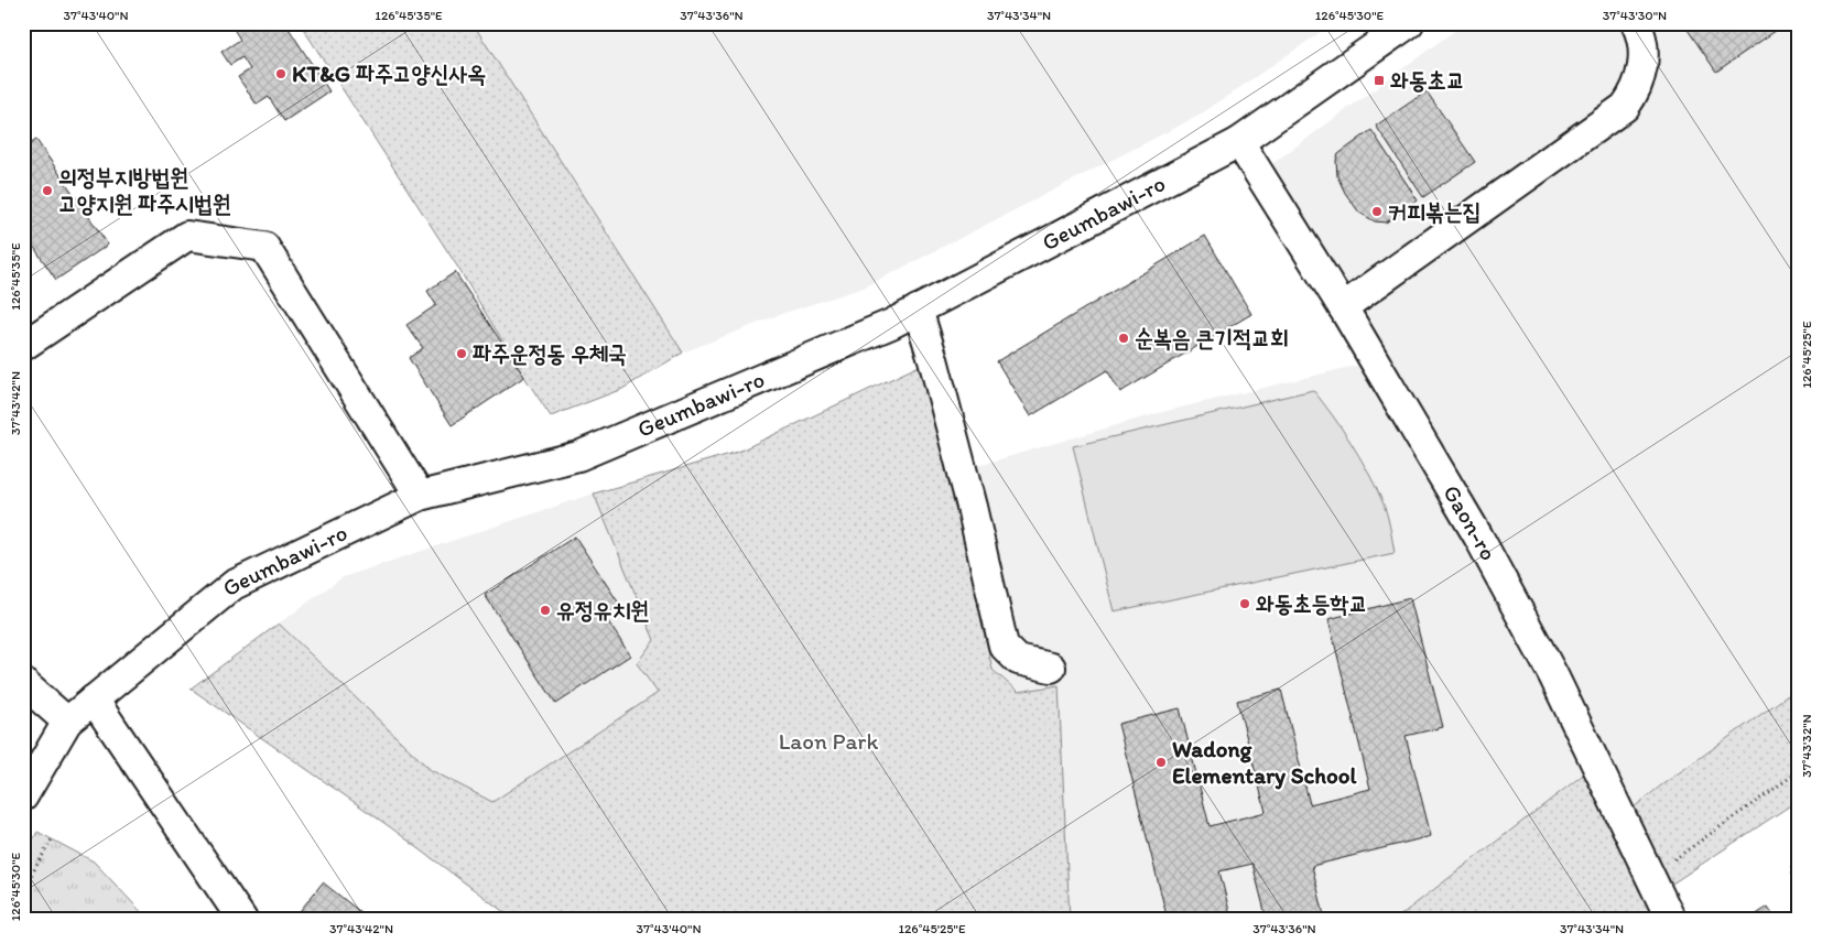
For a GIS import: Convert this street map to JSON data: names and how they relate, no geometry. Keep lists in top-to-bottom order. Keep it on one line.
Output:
{"streets":{"street":["Geumbawi-ro","Gaon-ro"]},"crossings":[["Geumbawi-ro","Gaon-ro"]],"parks":["Laon Park"],"places":{"other":["KT&G 파주고양신사옥","의정부지방법원 고양지원 파주시법원","커피볶는집","순복음 큰기적교회","파주운정동 우체국","와동초등학교","유정유치원","Wadong Elementary School"],"transit":["와동초교"]},"coordinates":["37°43'40\"N","126°45'35\"E","37°43'36\"N","37°43'34\"N","126°45'30\"E","37°43'30\"N","126°45'25\"E","37°43'42\"N","37°43'32\"N"]}
